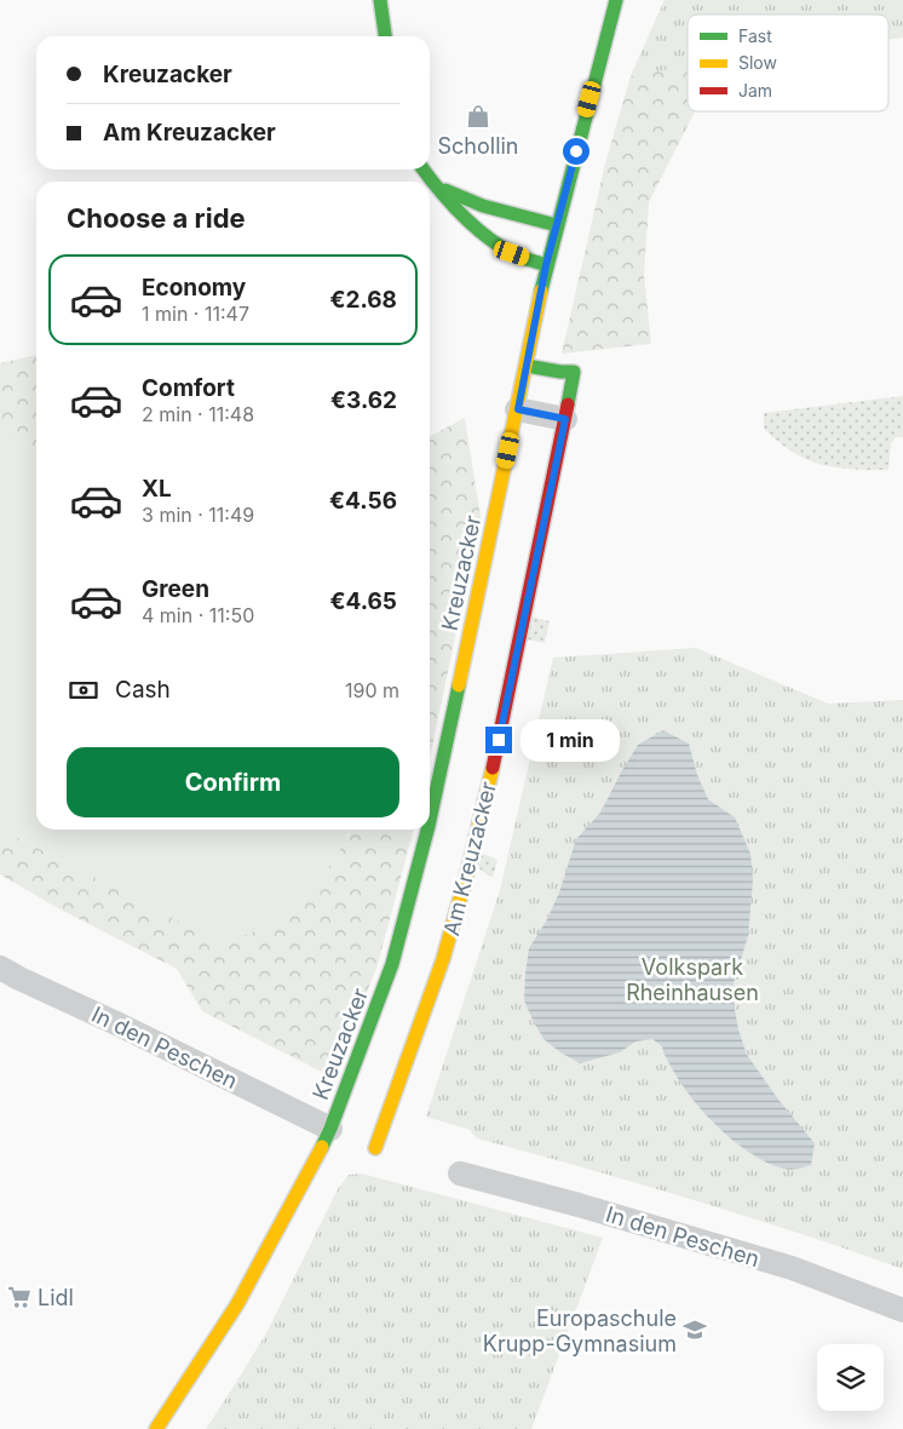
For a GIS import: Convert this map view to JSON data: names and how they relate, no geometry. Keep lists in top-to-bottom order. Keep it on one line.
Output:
{"streets":{"street":["Kreuzacker","Am Kreuzacker","In den Peschen"]},"crossings":[["Kreuzacker","Am Kreuzacker"],["Kreuzacker","In den Peschen"]],"parks":["Volkspark Rheinhausen"],"places":{"shop":["Schollin"],"supermarket":["Lidl"],"school or university":["Europaschule Krupp-Gymnasium"]},"legend":["Fast","Slow","Jam"],"page":{"banner":["Kreuzacker","Am Kreuzacker"],"heading":"Choose a ride","list":[{"name":"Economy","note":"1 min · 11:47","value":"€2.68"},{"name":"Comfort","note":"2 min · 11:48","value":"€3.62"},{"name":"XL","note":"3 min · 11:49","value":"€4.56"},{"name":"Green","note":"4 min · 11:50","value":"€4.65"}],"pay":["Cash","190 m"],"bubble":"1 min","buttons":"Confirm"}}
